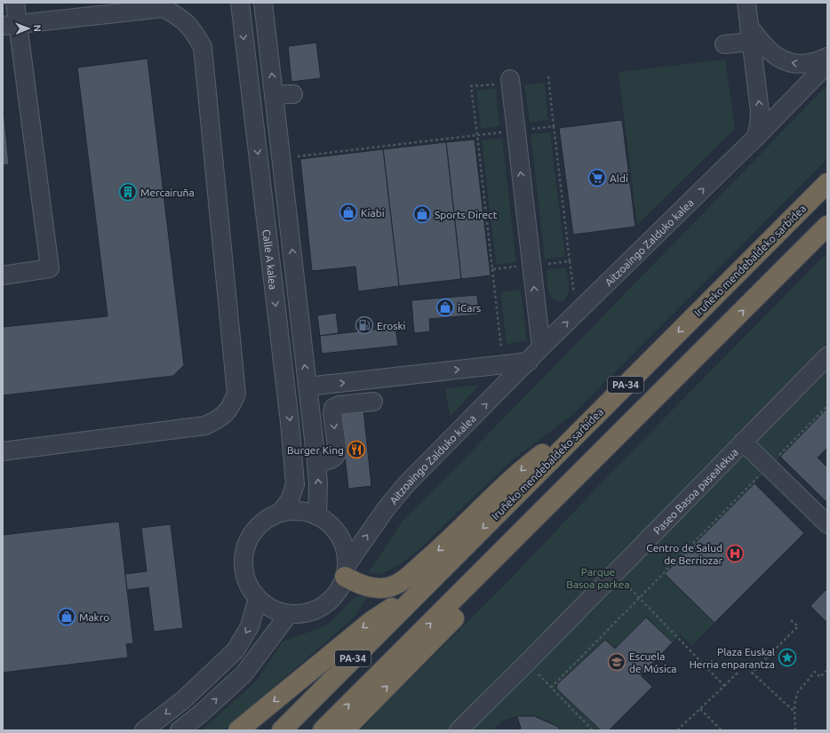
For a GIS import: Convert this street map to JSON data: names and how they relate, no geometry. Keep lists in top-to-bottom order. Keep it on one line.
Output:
{"streets":{"highway":["Iruñeko mendebaldeko sarbidea","PA-34"],"street":["Aitzoaingo Zalduko kalea","Calle A kalea","Paseo Basoa pasealekua"]},"crossings":[["Aitzoaingo Zalduko kalea","Calle A kalea"]],"one_way":["Aitzoaingo Zalduko kalea"],"parks":["Parque Basoa parkea"],"places":{"supermarket":["Aldi"],"building":["Mercairuña"],"shop":["Kiabi","Sports Direct","iCars","Makro"],"fuel station":["Eroski"],"restaurant":["Burger King"],"hospital":["Centro de Salud de Berriozar"],"place":["Plaza Euskal Herria enparantza"],"school or university":["Escuela de Música"]},"north":"right"}
